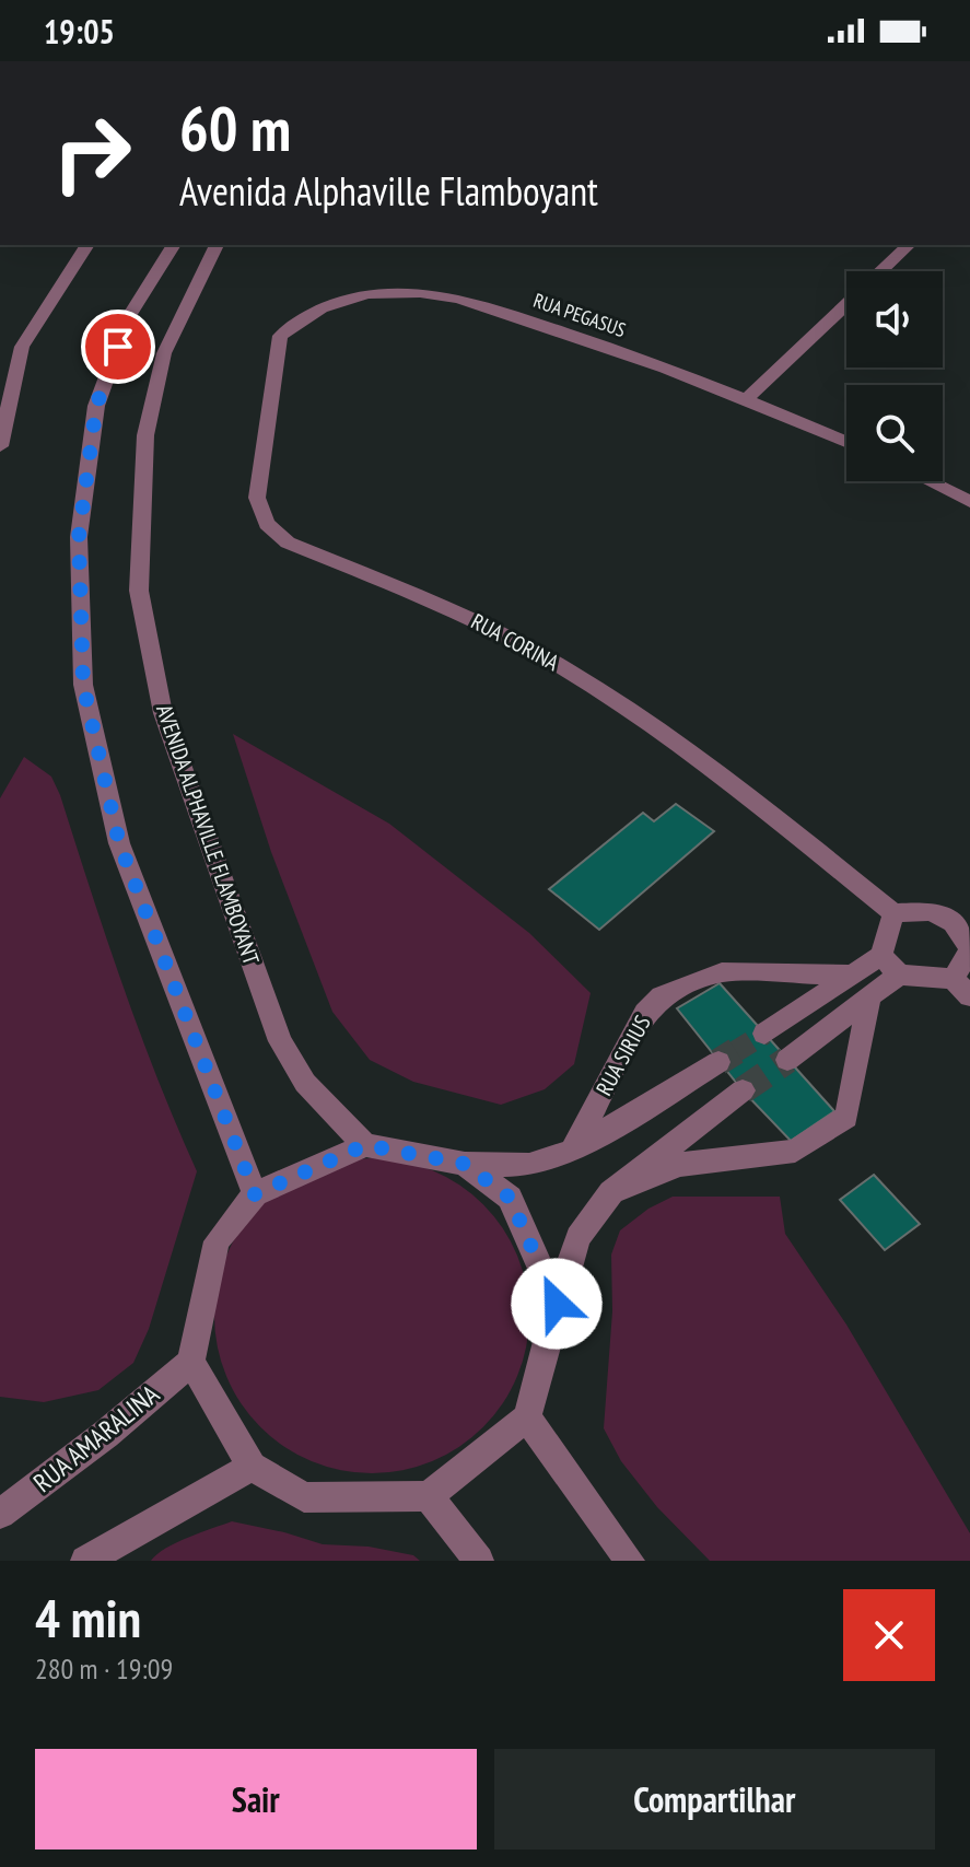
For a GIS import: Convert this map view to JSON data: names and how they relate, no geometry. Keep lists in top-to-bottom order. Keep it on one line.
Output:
{"streets":{"street":["RUA PEGASUS","RUA CORINA","AVENIDA ALPHAVILLE FLAMBOYANT","RUA SIRIUS","RUA AMARALINA"]},"crossings":[["RUA PEGASUS","RUA CORINA"],["AVENIDA ALPHAVILLE FLAMBOYANT","RUA SIRIUS"]],"page":{"status":"19:05","turn":["60 m","Avenida Alphaville Flamboyant"],"heading":["4 min","280 m · 19:09"],"buttons":["Sair","Compartilhar"]}}
